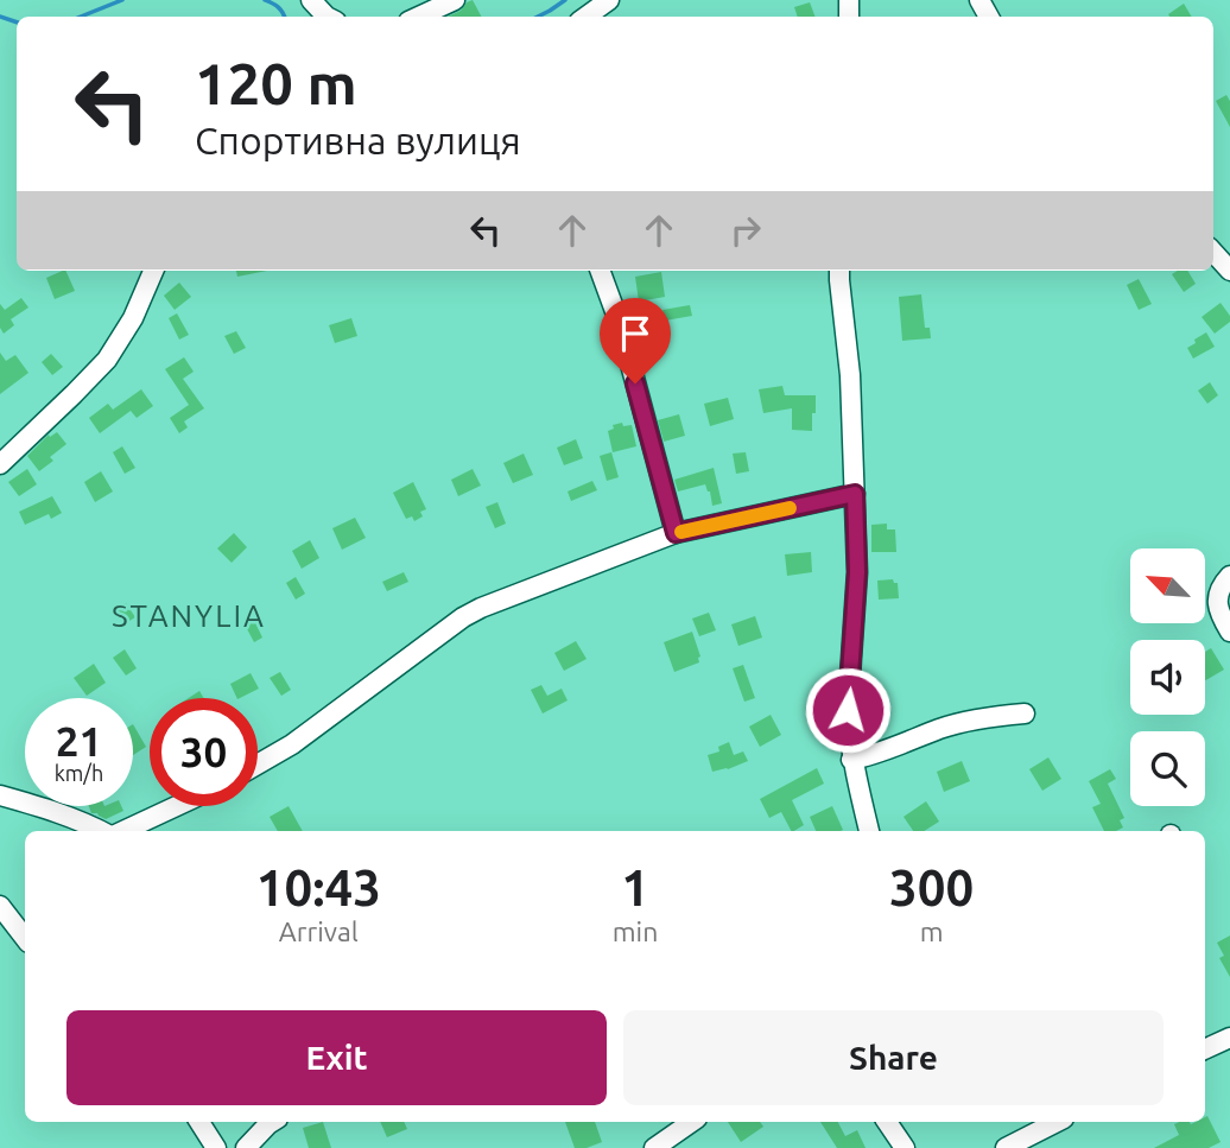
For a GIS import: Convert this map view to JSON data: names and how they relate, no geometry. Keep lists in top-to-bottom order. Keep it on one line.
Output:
{"districts":["STANYLIA"],"north":"top left","page":{"turn":["120 m","Спортивна вулиця"],"speed":"21 km/h","limit":"30","eta":["10:43","Arrival","1","min","300","m"],"buttons":["Exit","Share"]}}
